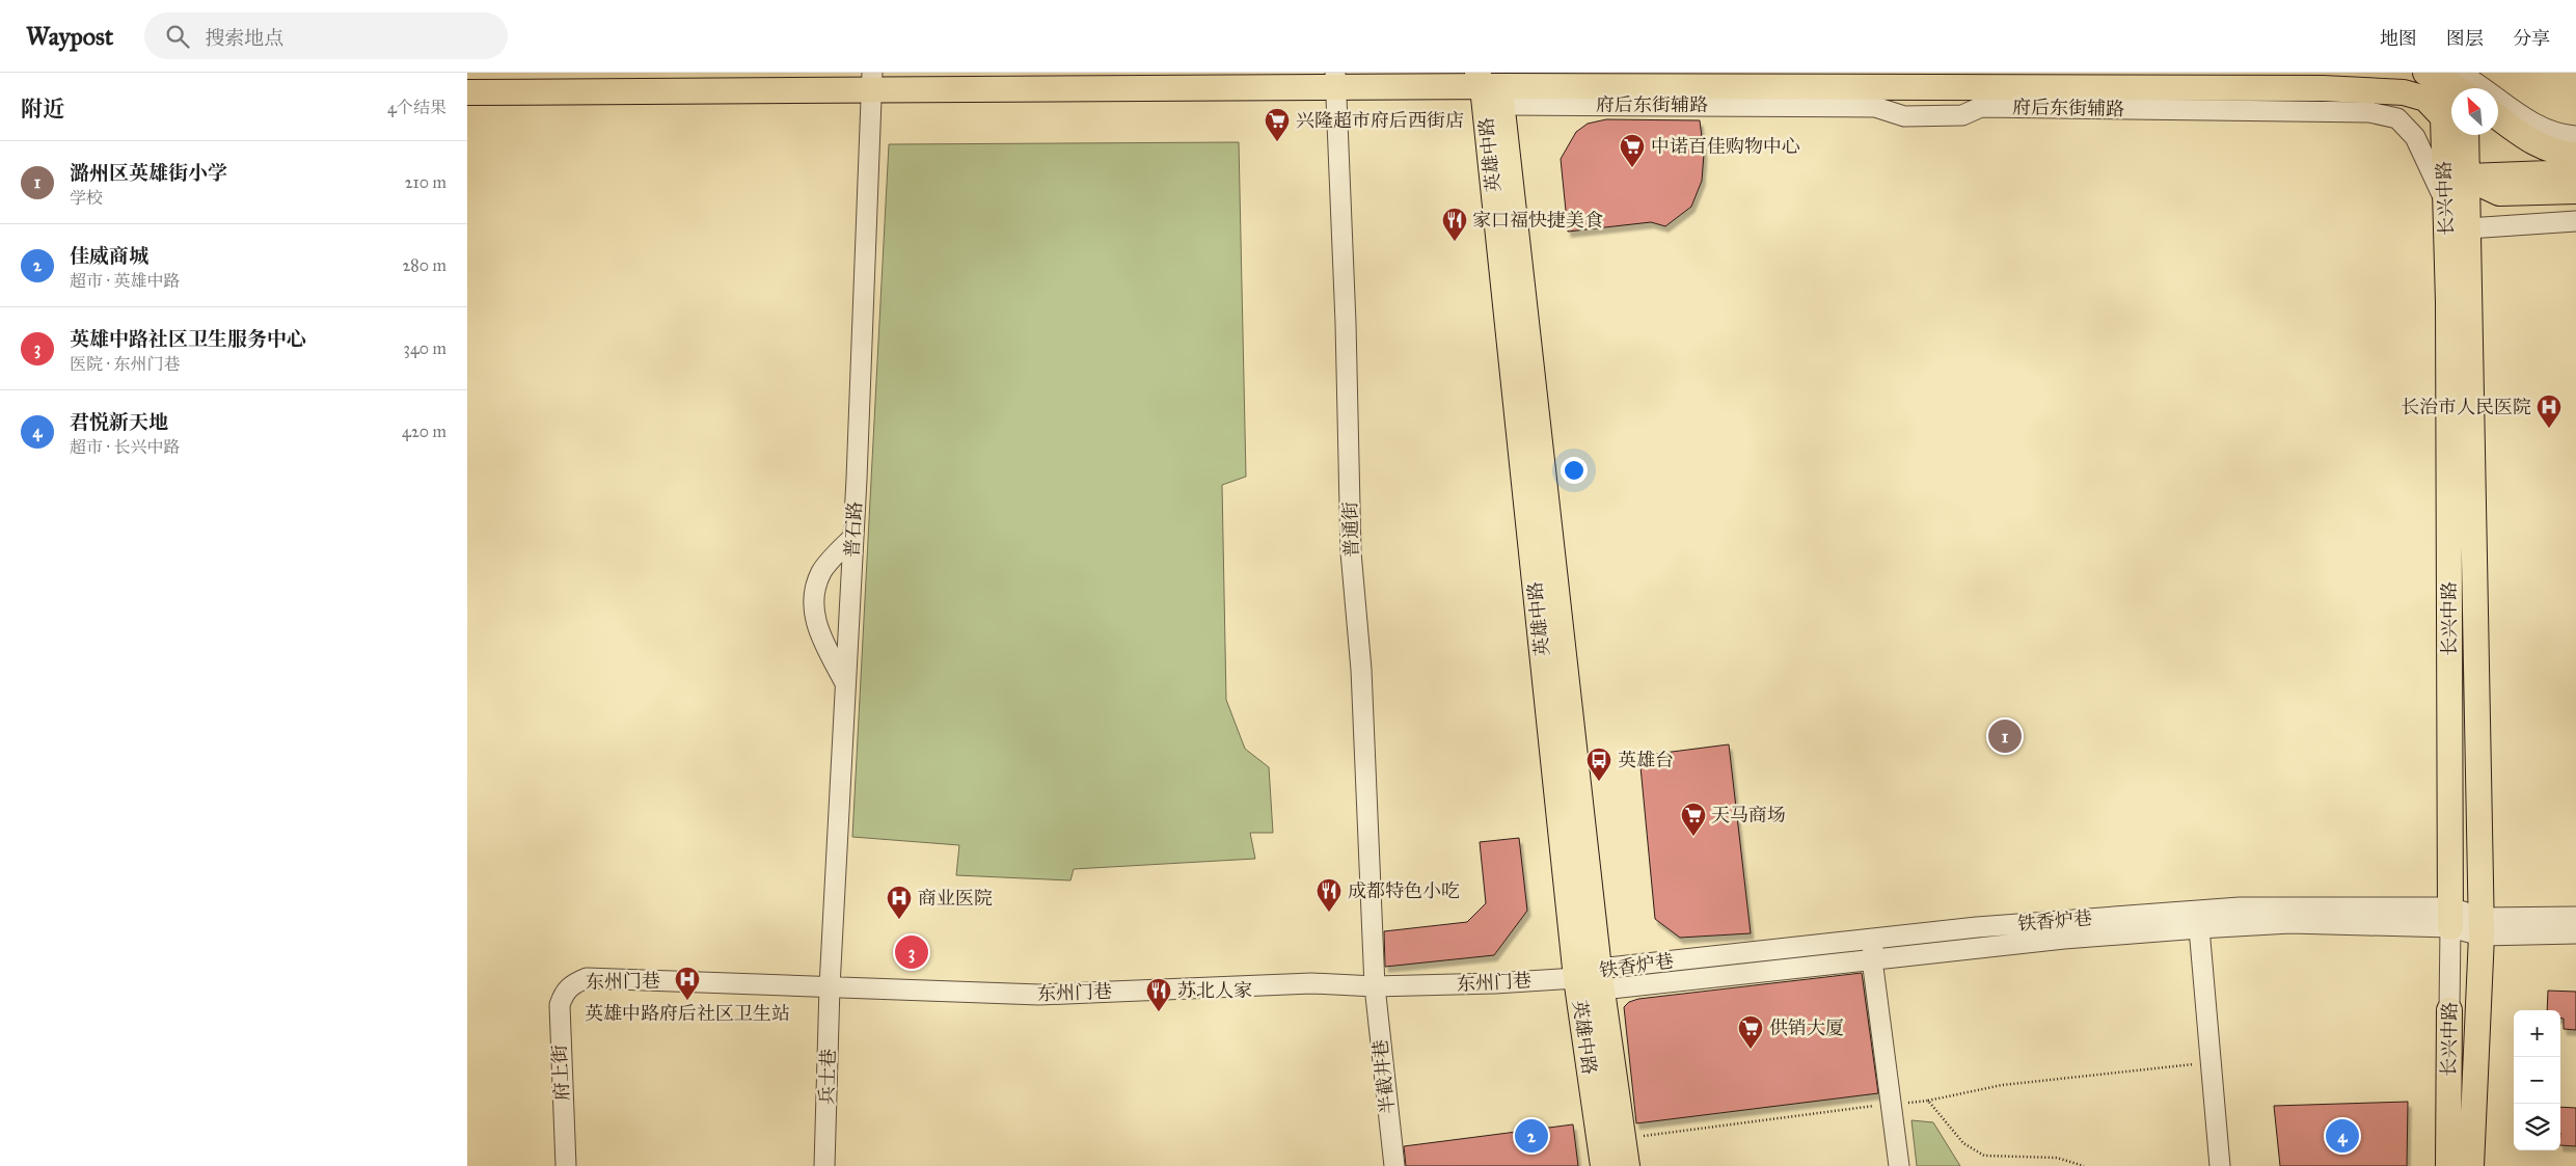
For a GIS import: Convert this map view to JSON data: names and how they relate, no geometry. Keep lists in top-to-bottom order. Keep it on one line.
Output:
{"streets":{"main road":["英雄中路","长兴中路"],"street":["府后东街辅路","普石路","普通街","铁香炉巷","东州门巷","府上街","兵士巷","半截井巷"]},"crossings":[["府后东街辅路","英雄中路"],["府后东街辅路","长兴中路"],["英雄中路","铁香炉巷"],["英雄中路","东州门巷"],["长兴中路","铁香炉巷"],["普石路","东州门巷"],["普石路","兵士巷"],["普通街","东州门巷"],["普通街","半截井巷"],["铁香炉巷","东州门巷"],["东州门巷","府上街"],["东州门巷","兵士巷"],["东州门巷","半截井巷"]],"places":{"supermarket":["兴隆超市府后西街店","中诺百佳购物中心","天马商场","供销大厦"],"restaurant":["家口福快捷美食","成都特色小吃","苏北人家"],"hospital":["长治市人民医院","商业医院","英雄中路府后社区卫生站"],"bus stop":["英雄台"]},"north":"top left","page":{"header":"Waypost","search":"搜索地点","nav":["地图","图层","分享"],"heading":["附近","4个结果"],"list":[{"mark":"1","name":"潞州区英雄街小学","note":"学校","value":"210 m"},{"mark":"2","name":"佳威商城","note":"超市 · 英雄中路","value":"280 m"},{"mark":"3","name":"英雄中路社区卫生服务中心","note":"医院 · 东州门巷","value":"340 m"},{"mark":"4","name":"君悦新天地","note":"超市 · 长兴中路","value":"420 m"}],"pins":["1","3","2","4"],"map_buttons":["+","−"]}}
